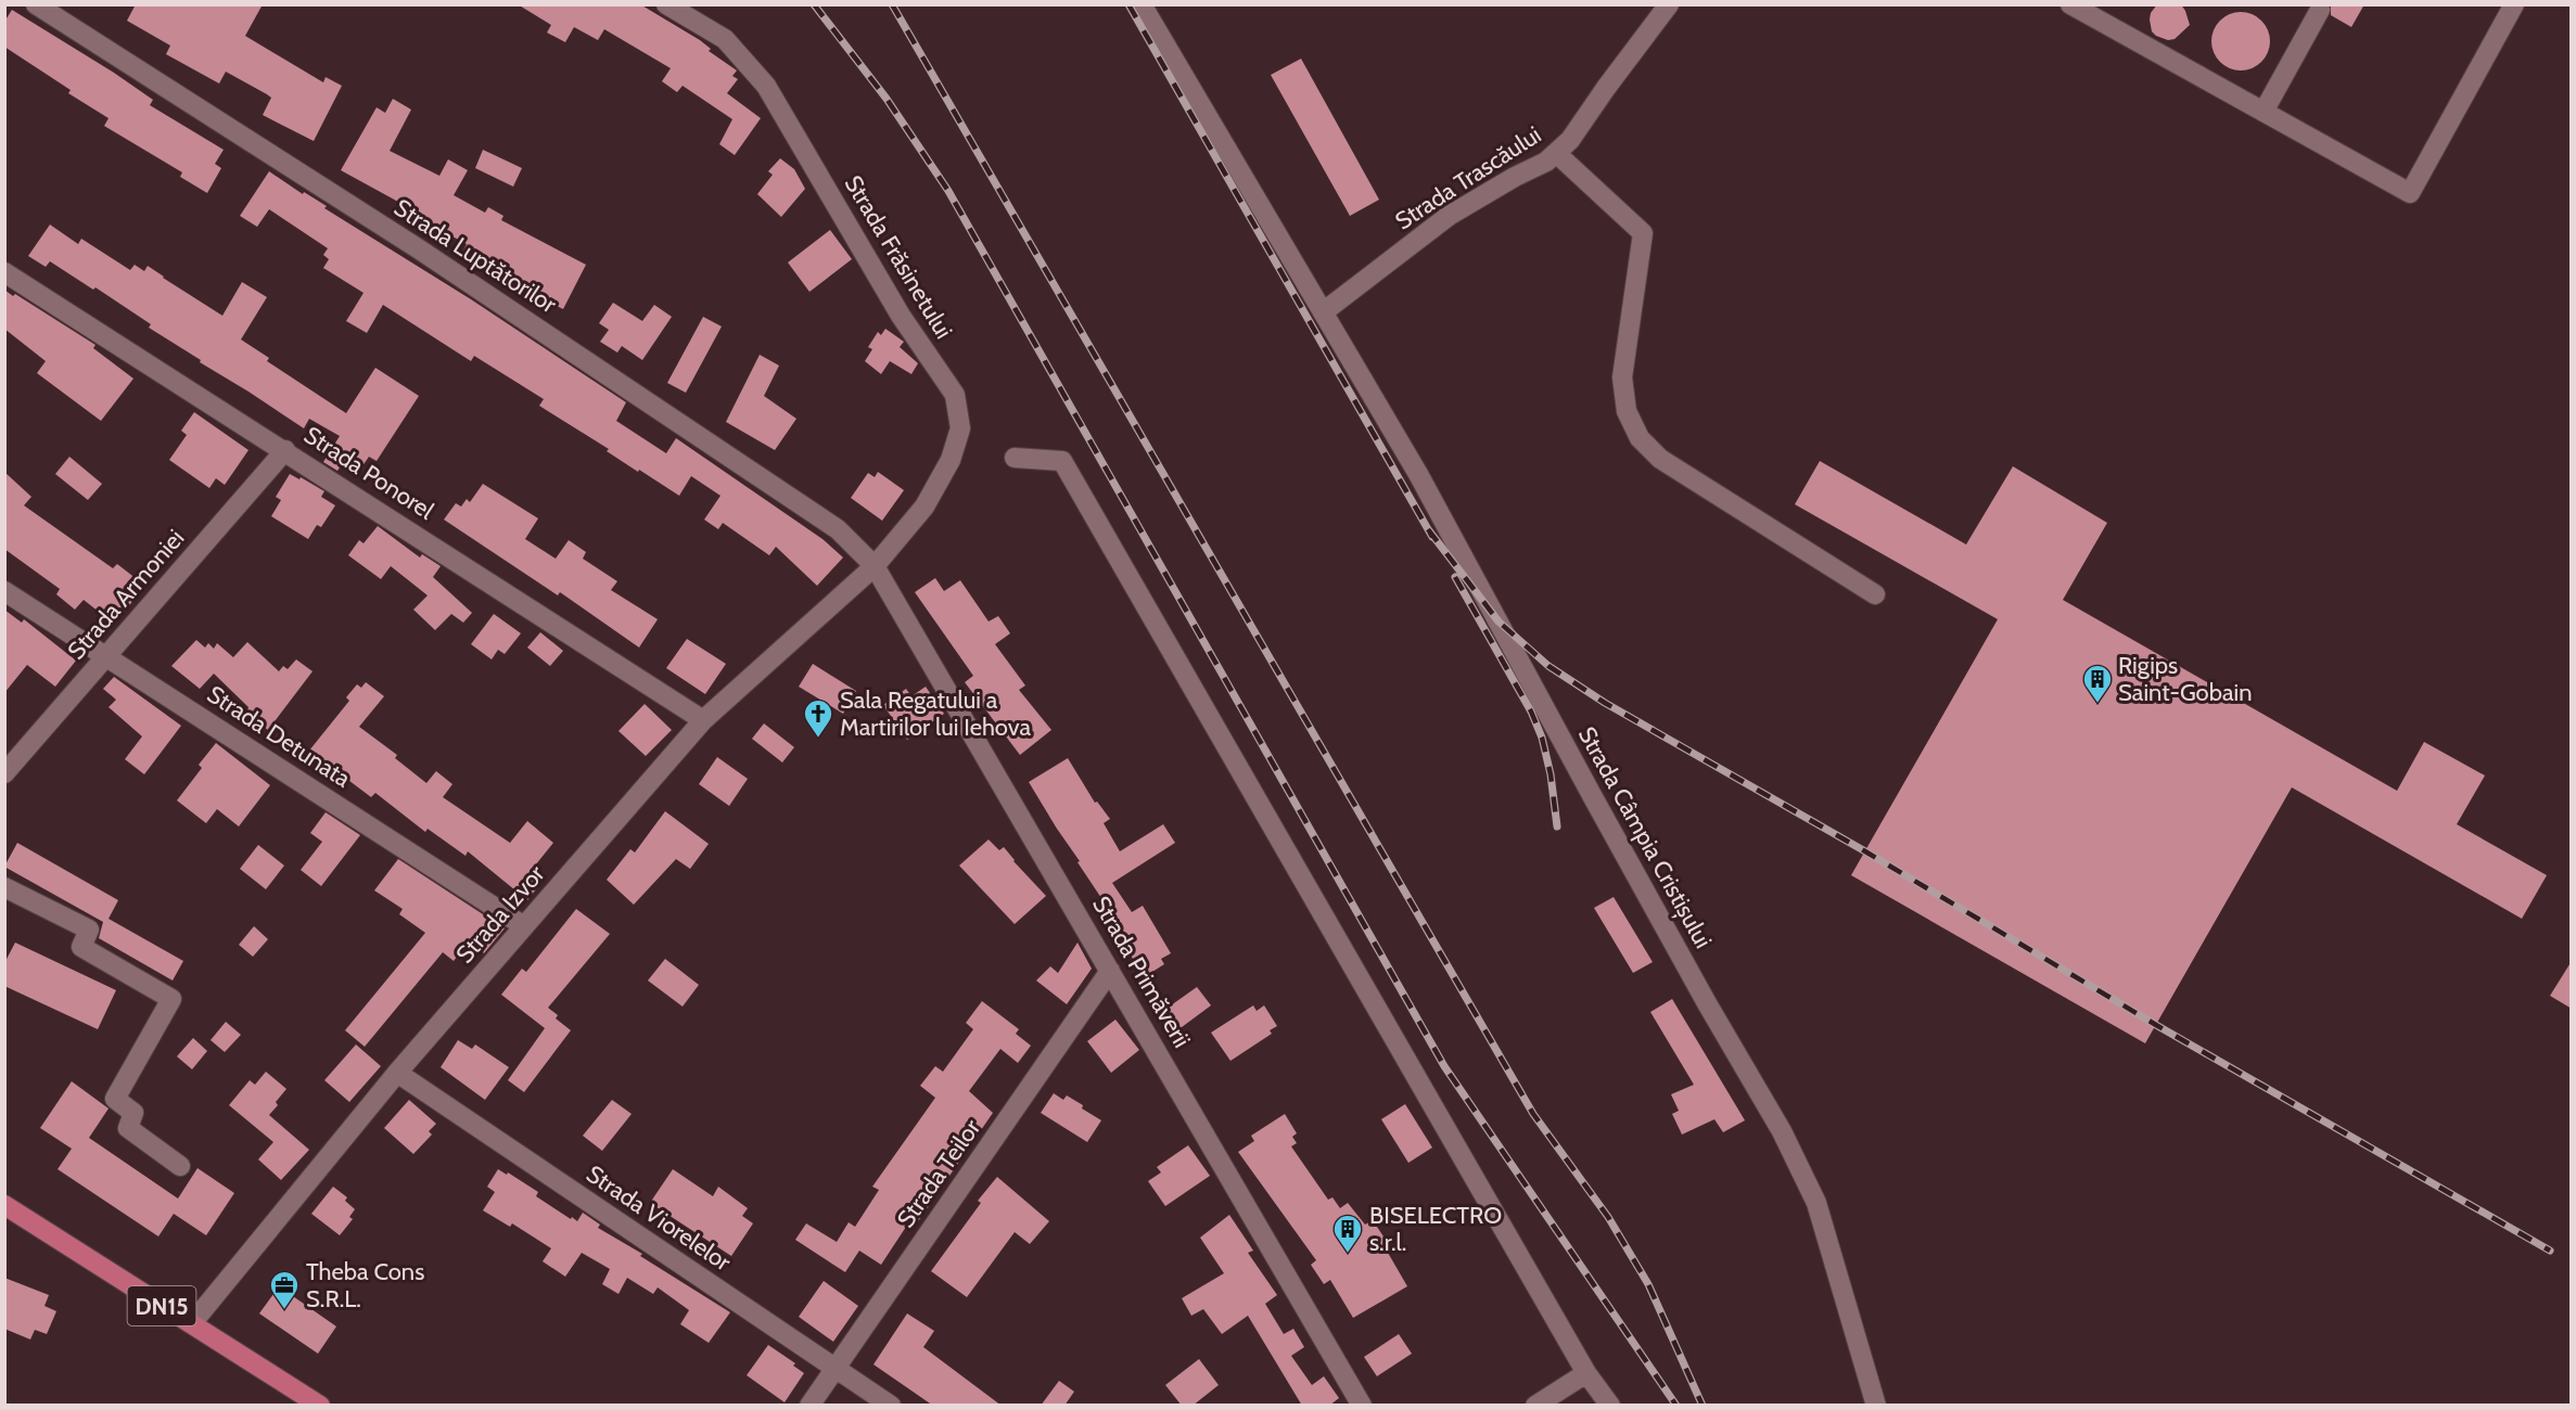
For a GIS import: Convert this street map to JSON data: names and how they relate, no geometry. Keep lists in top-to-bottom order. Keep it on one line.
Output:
{"streets":{"main road":["DN15"],"street":["Strada Trascăului","Strada Luptătorilor","Strada Frăsinetului","Strada Ponorel","Strada Armoniei","Strada Detunata","Strada Câmpia Cristișului","Strada Izvor","Strada Primăverii","Strada Teilor","Strada Viorelelor"]},"crossings":[["Strada Trascăului","Strada Câmpia Cristișului"],["Strada Luptătorilor","Strada Frăsinetului"],["Strada Luptătorilor","Strada Izvor"],["Strada Luptătorilor","Strada Primăverii"],["Strada Frăsinetului","Strada Izvor"],["Strada Frăsinetului","Strada Primăverii"],["Strada Ponorel","Strada Armoniei"],["Strada Ponorel","Strada Izvor"],["Strada Armoniei","Strada Detunata"],["Strada Detunata","Strada Izvor"],["Strada Izvor","Strada Primăverii"],["Strada Izvor","Strada Viorelelor"],["Strada Izvor","DN15"],["Strada Primăverii","Strada Teilor"],["Strada Teilor","Strada Viorelelor"]],"places":{"building":["Rigips Saint-Gobain","BISELECTRO s.r.l."],"church":["Sala Regatului a Martirilor lui Iehova"],"office":["Theba Cons S.R.L."]}}
